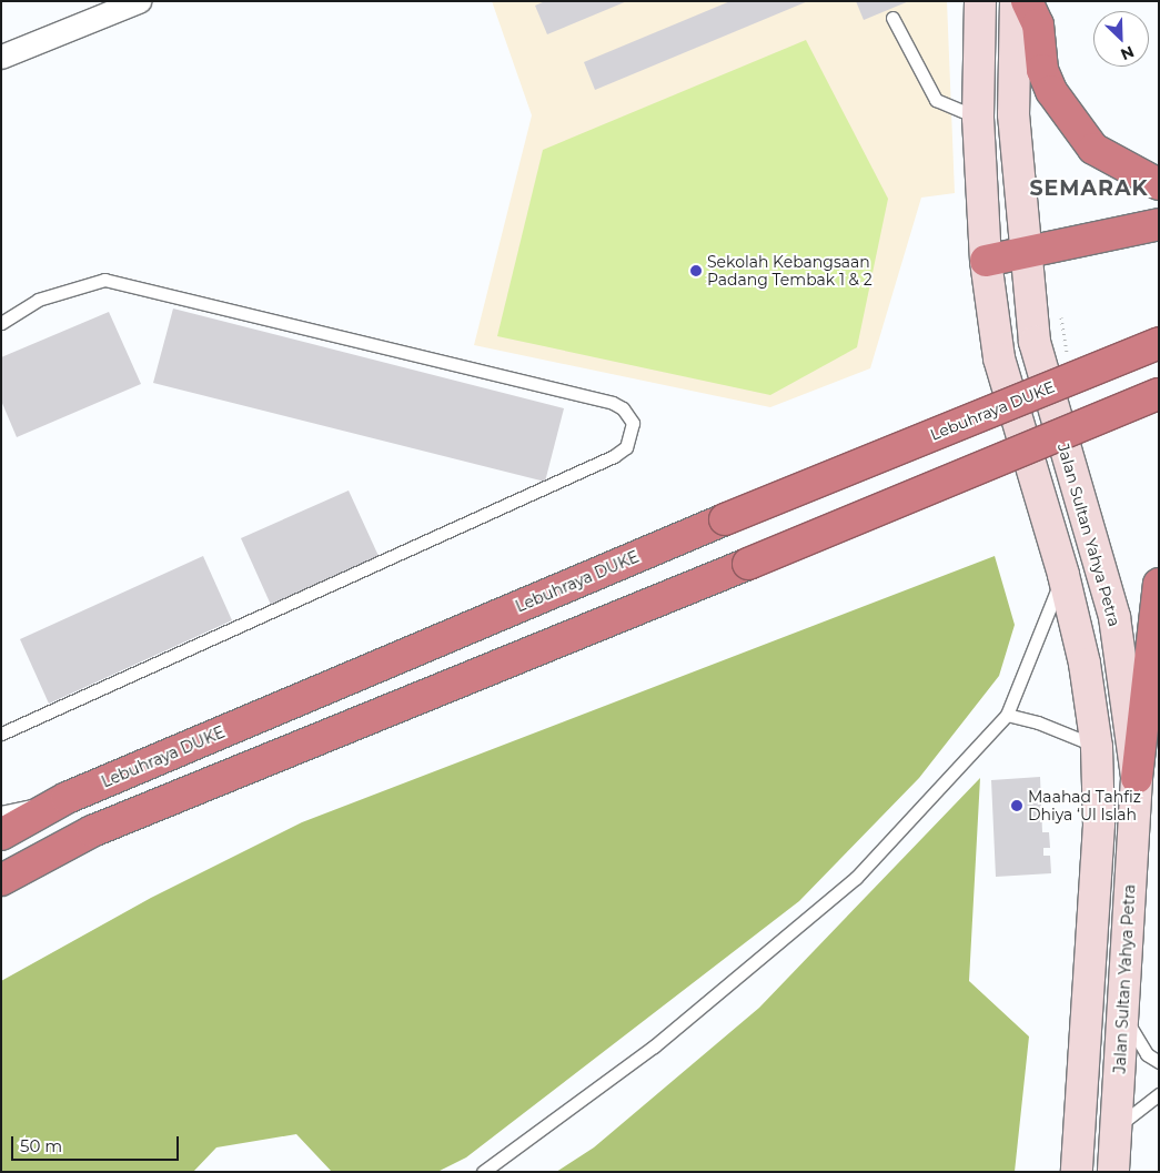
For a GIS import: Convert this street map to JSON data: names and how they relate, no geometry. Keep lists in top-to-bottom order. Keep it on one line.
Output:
{"streets":{"highway":["Lebuhraya DUKE"],"main road":["Jalan Sultan Yahya Petra"]},"districts":["SEMARAK"],"places":["Sekolah Kebangsaan Padang Tembak 1 & 2","Maahad Tahfiz Dhiya ‘Ul Islah"],"scale_bar":"50 m","north":"bottom right"}
